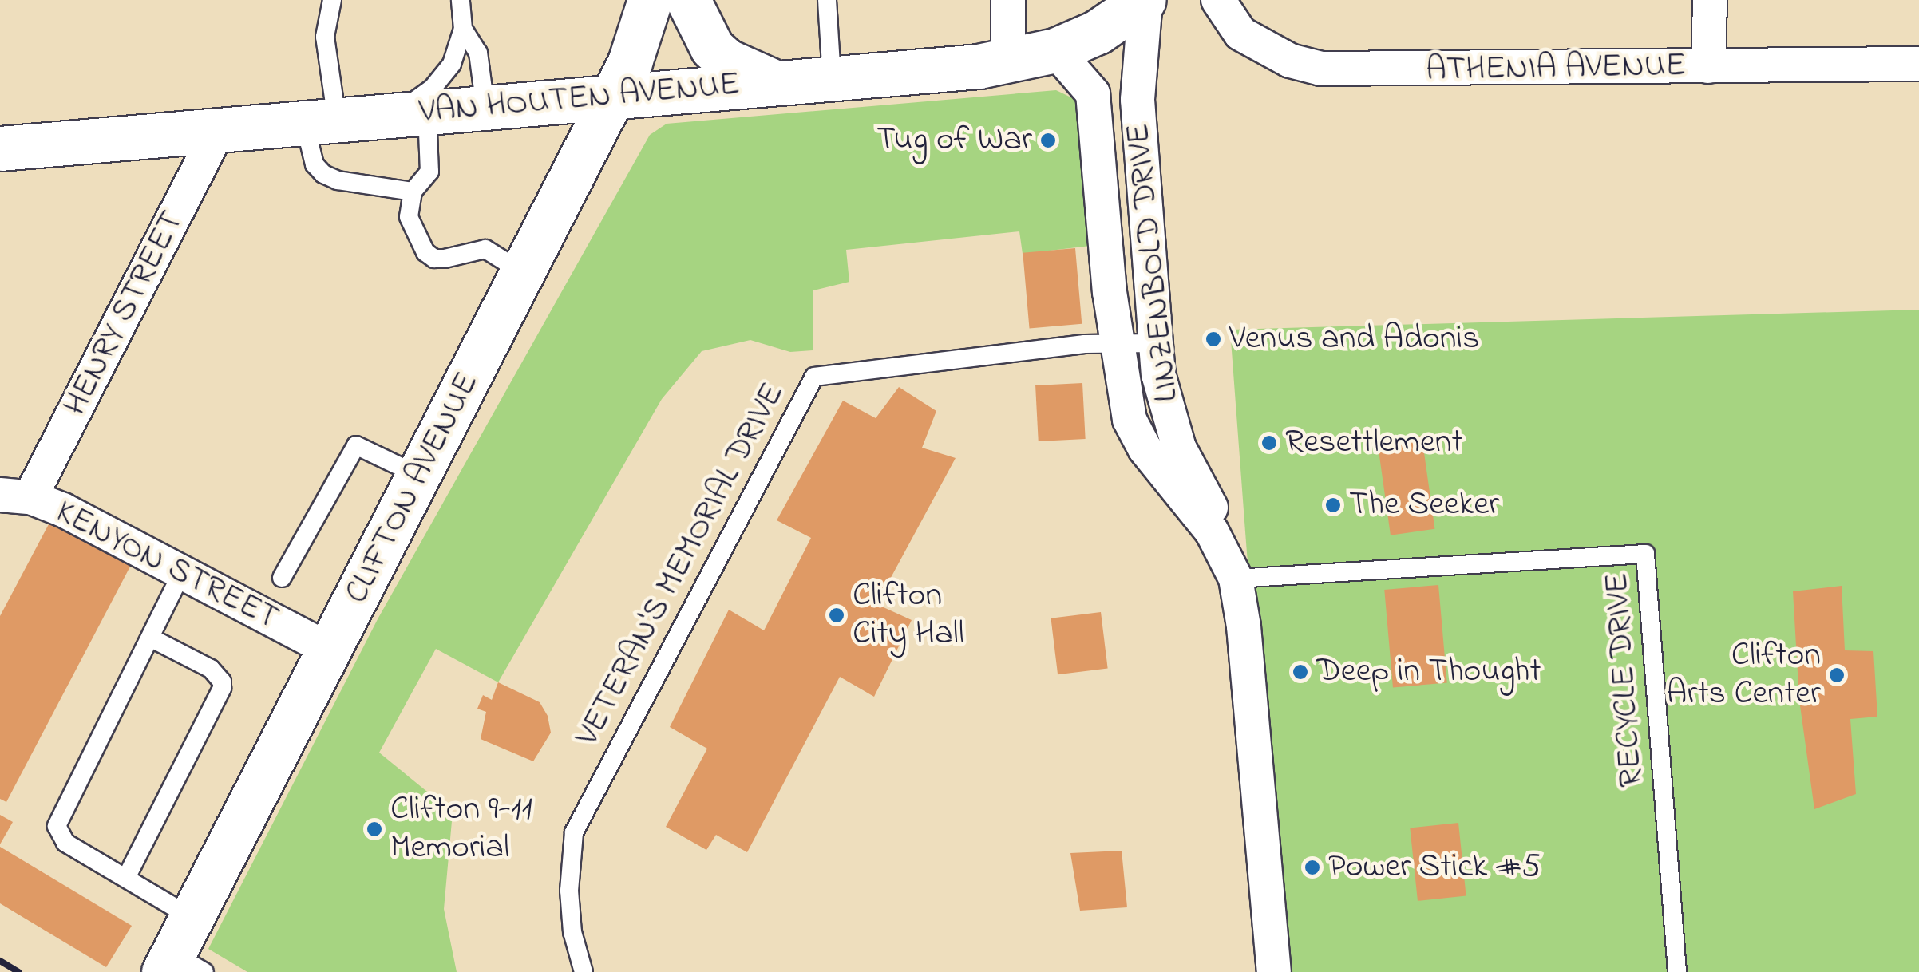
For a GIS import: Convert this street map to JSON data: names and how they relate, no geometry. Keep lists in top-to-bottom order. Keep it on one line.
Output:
{"streets":{"main road":["VAN HOUTEN AVENUE","CLIFTON AVENUE"],"street":["ATHENIA AVENUE","LINZENBOLD DRIVE","HENRY STREET","KENYON STREET"],"lane":["VETERAN'S MEMORIAL DRIVE","RECYCLE DRIVE"]},"crossings":[["VAN HOUTEN AVENUE","LINZENBOLD DRIVE"],["VAN HOUTEN AVENUE","HENRY STREET"],["VAN HOUTEN AVENUE","CLIFTON AVENUE"],["LINZENBOLD DRIVE","VETERAN'S MEMORIAL DRIVE"],["LINZENBOLD DRIVE","RECYCLE DRIVE"],["HENRY STREET","KENYON STREET"],["CLIFTON AVENUE","KENYON STREET"]],"places":["Tug of War","Venus and Adonis","Resettlement","The Seeker","Clifton City Hall","Deep in Thought","Clifton Arts Center","Clifton 9-11 Memorial","Power Stick #5"]}
